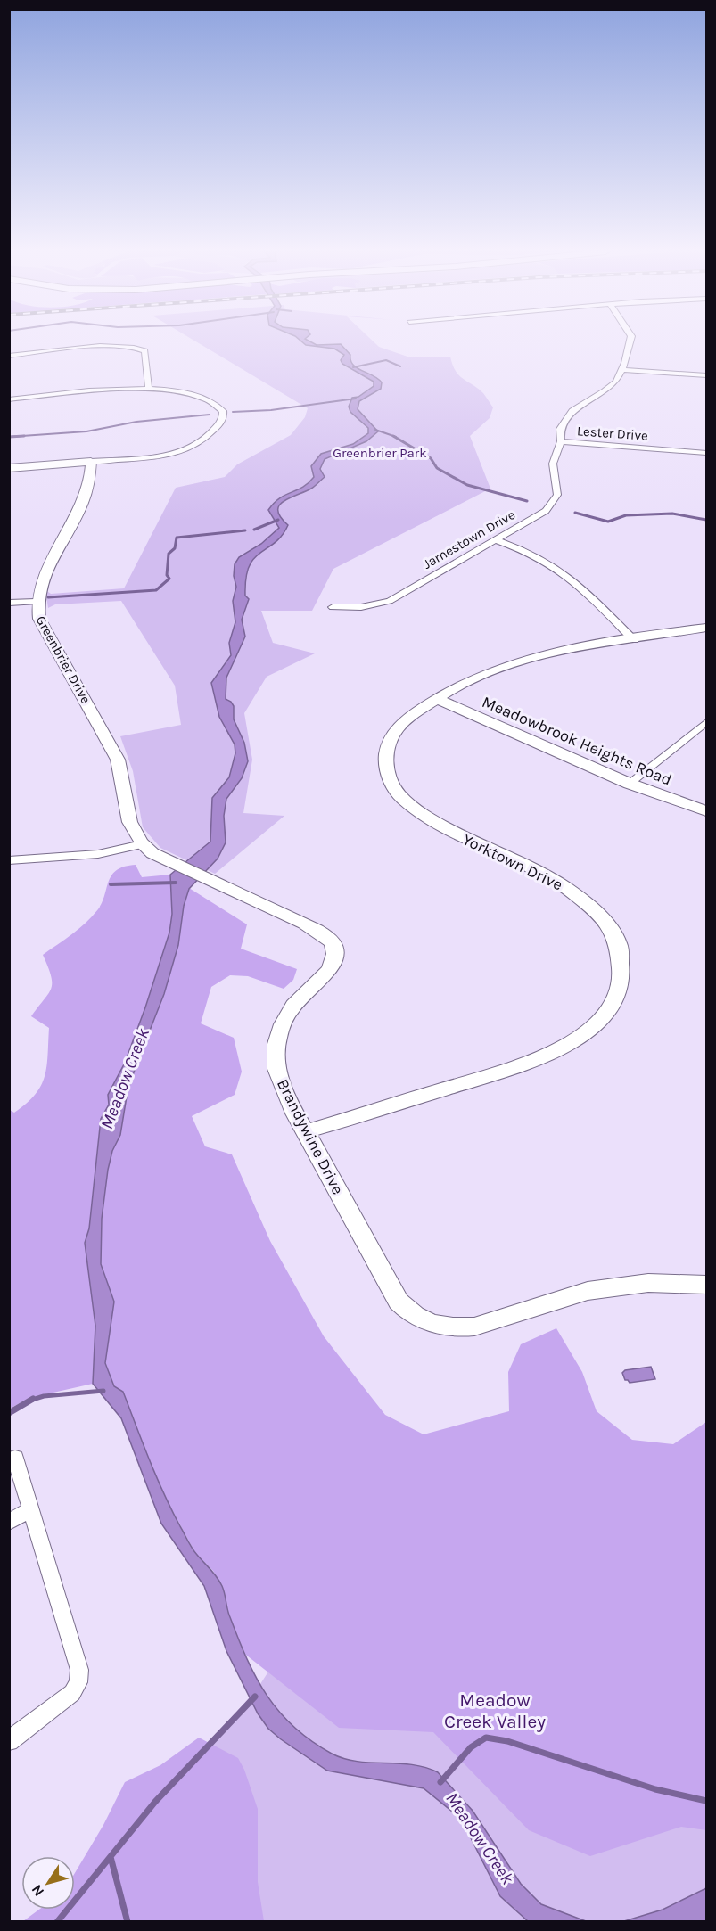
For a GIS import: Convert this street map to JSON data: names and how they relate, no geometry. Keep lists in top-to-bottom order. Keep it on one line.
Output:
{"streets":{"street":["Lester Drive","Jamestown Drive","Greenbrier Drive","Meadowbrook Heights Road","Yorktown Drive","Brandywine Drive"]},"crossings":[["Lester Drive","Jamestown Drive"],["Greenbrier Drive","Brandywine Drive"],["Meadowbrook Heights Road","Yorktown Drive"],["Yorktown Drive","Brandywine Drive"]],"water":["Meadow Creek"],"parks":["Greenbrier Park","Meadow Creek Valley"],"north":"bottom left"}
